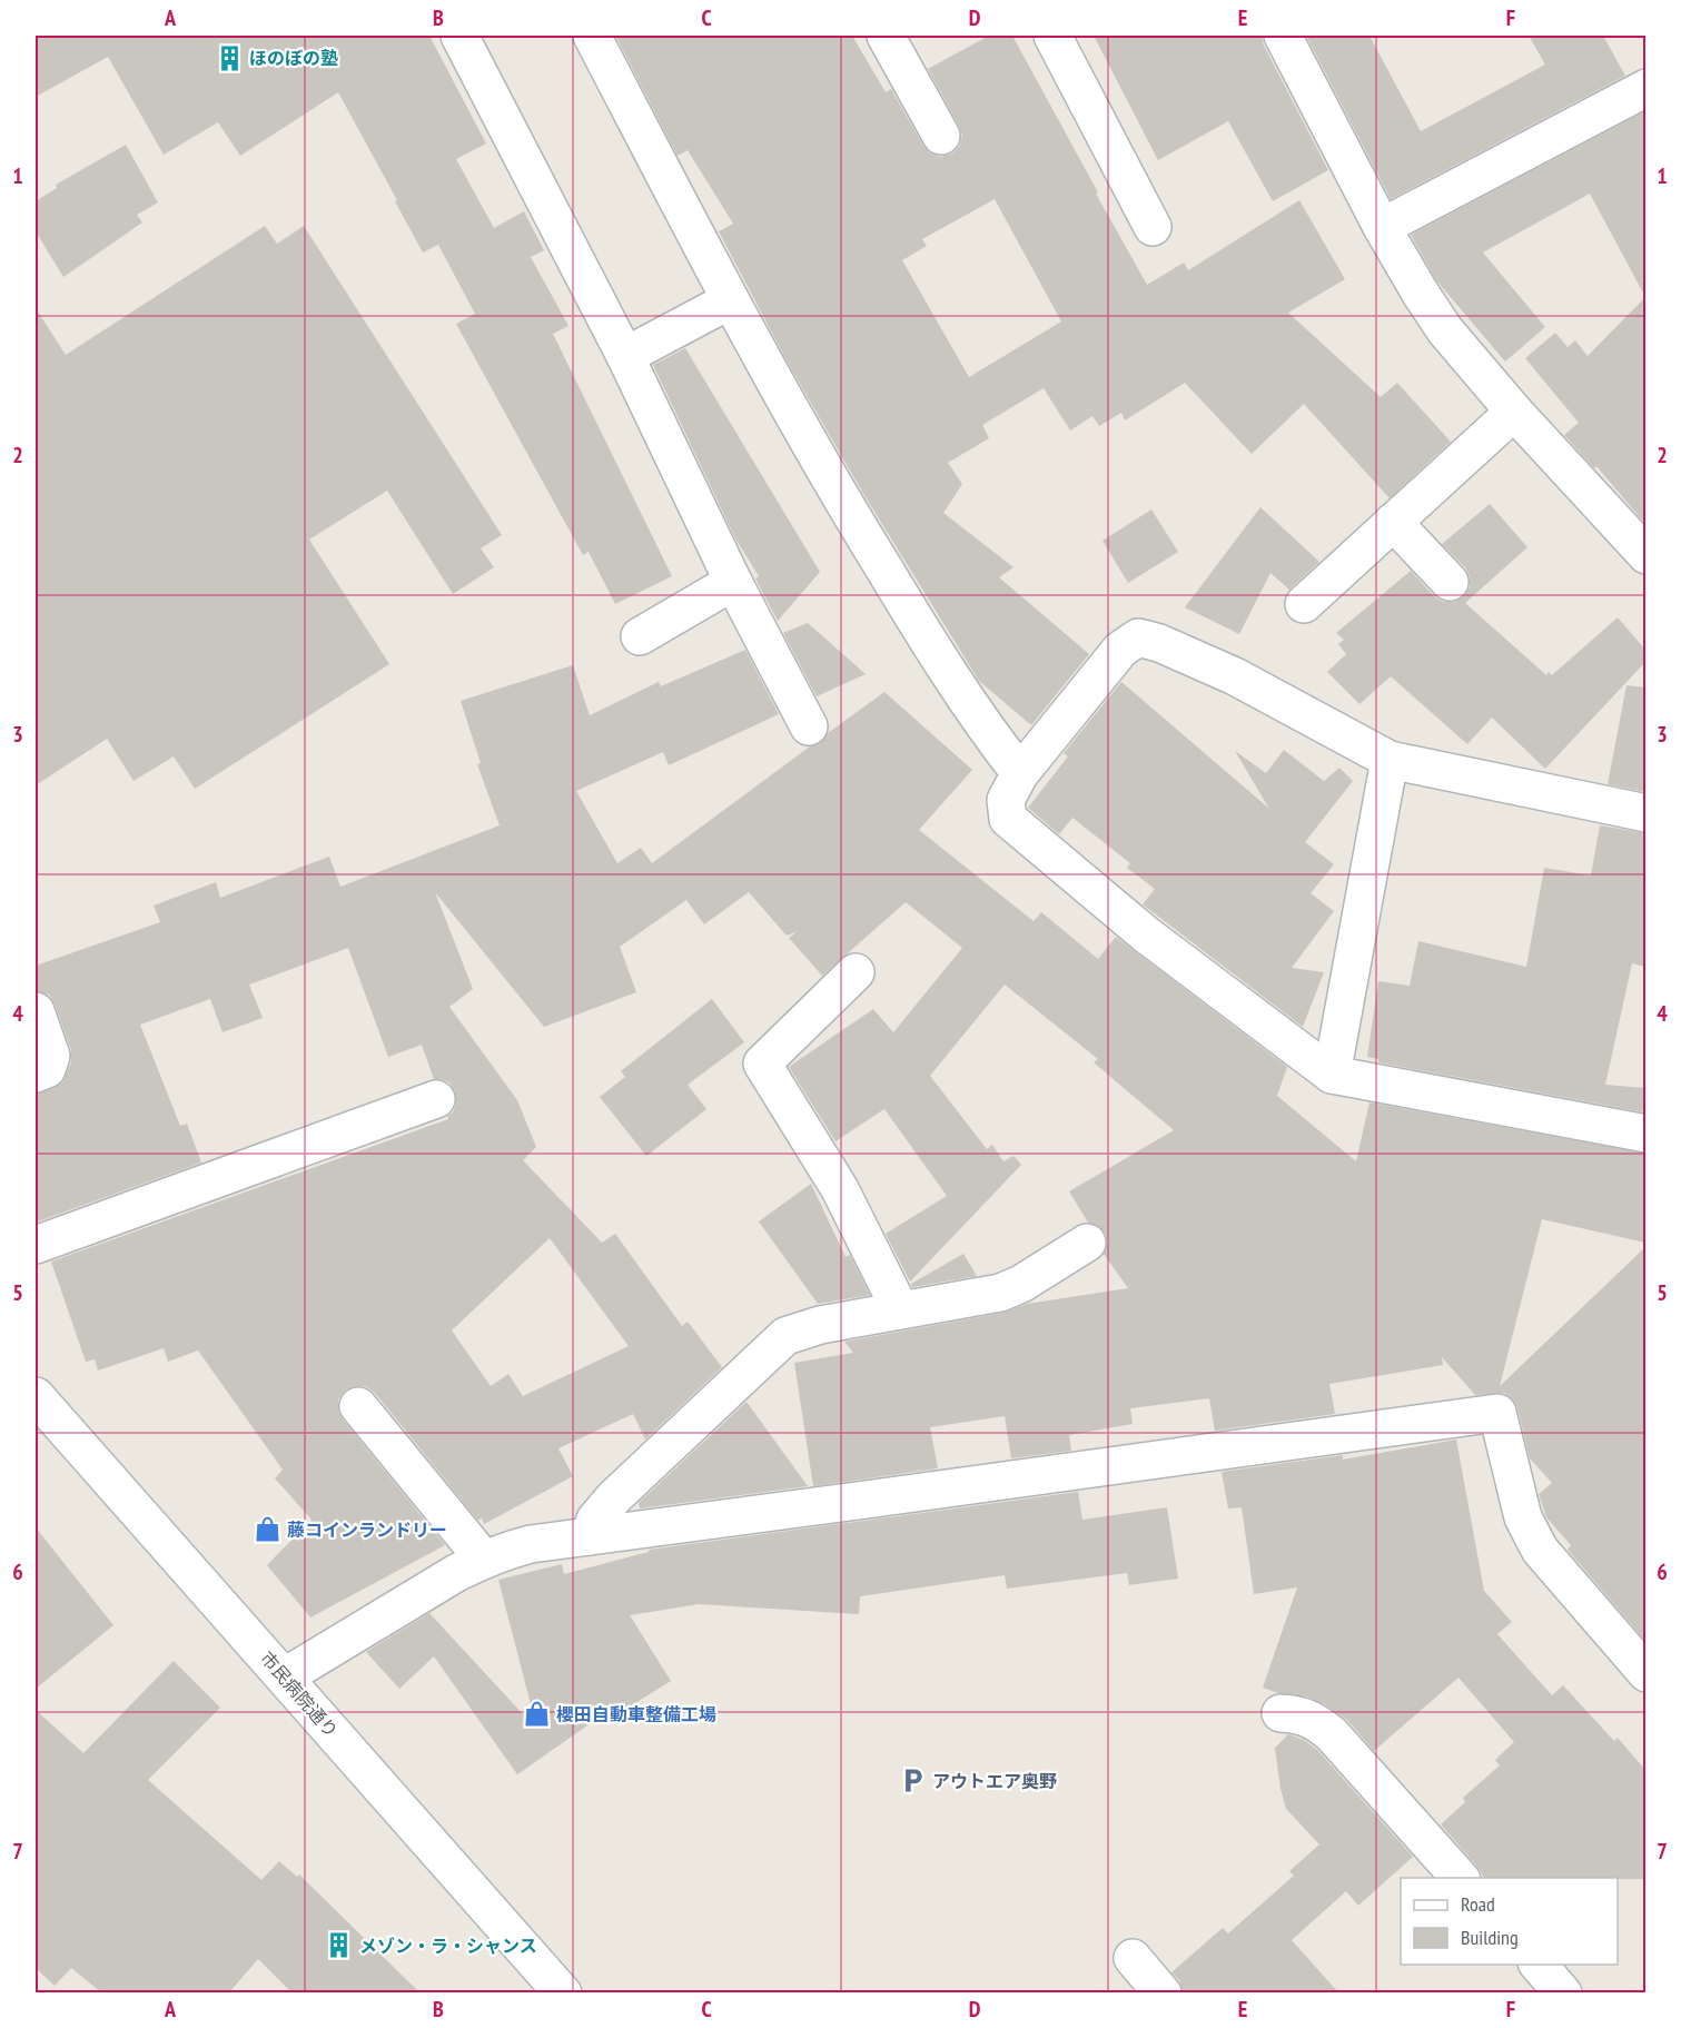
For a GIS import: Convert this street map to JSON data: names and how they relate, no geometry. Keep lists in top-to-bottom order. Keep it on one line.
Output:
{"streets":{"street":["市民病院通り"]},"places":{"building":["ほのぼの塾","メゾン・ラ・シャンス"],"shop":["藤コインランドリー","櫻田自動車整備工場"],"parking":["アウトエア奥野"]},"legend":["Road","Building"],"grid":{"columns":["A","B","C","D","E","F"],"rows":["1","2","3","4","5","6","7"]}}
